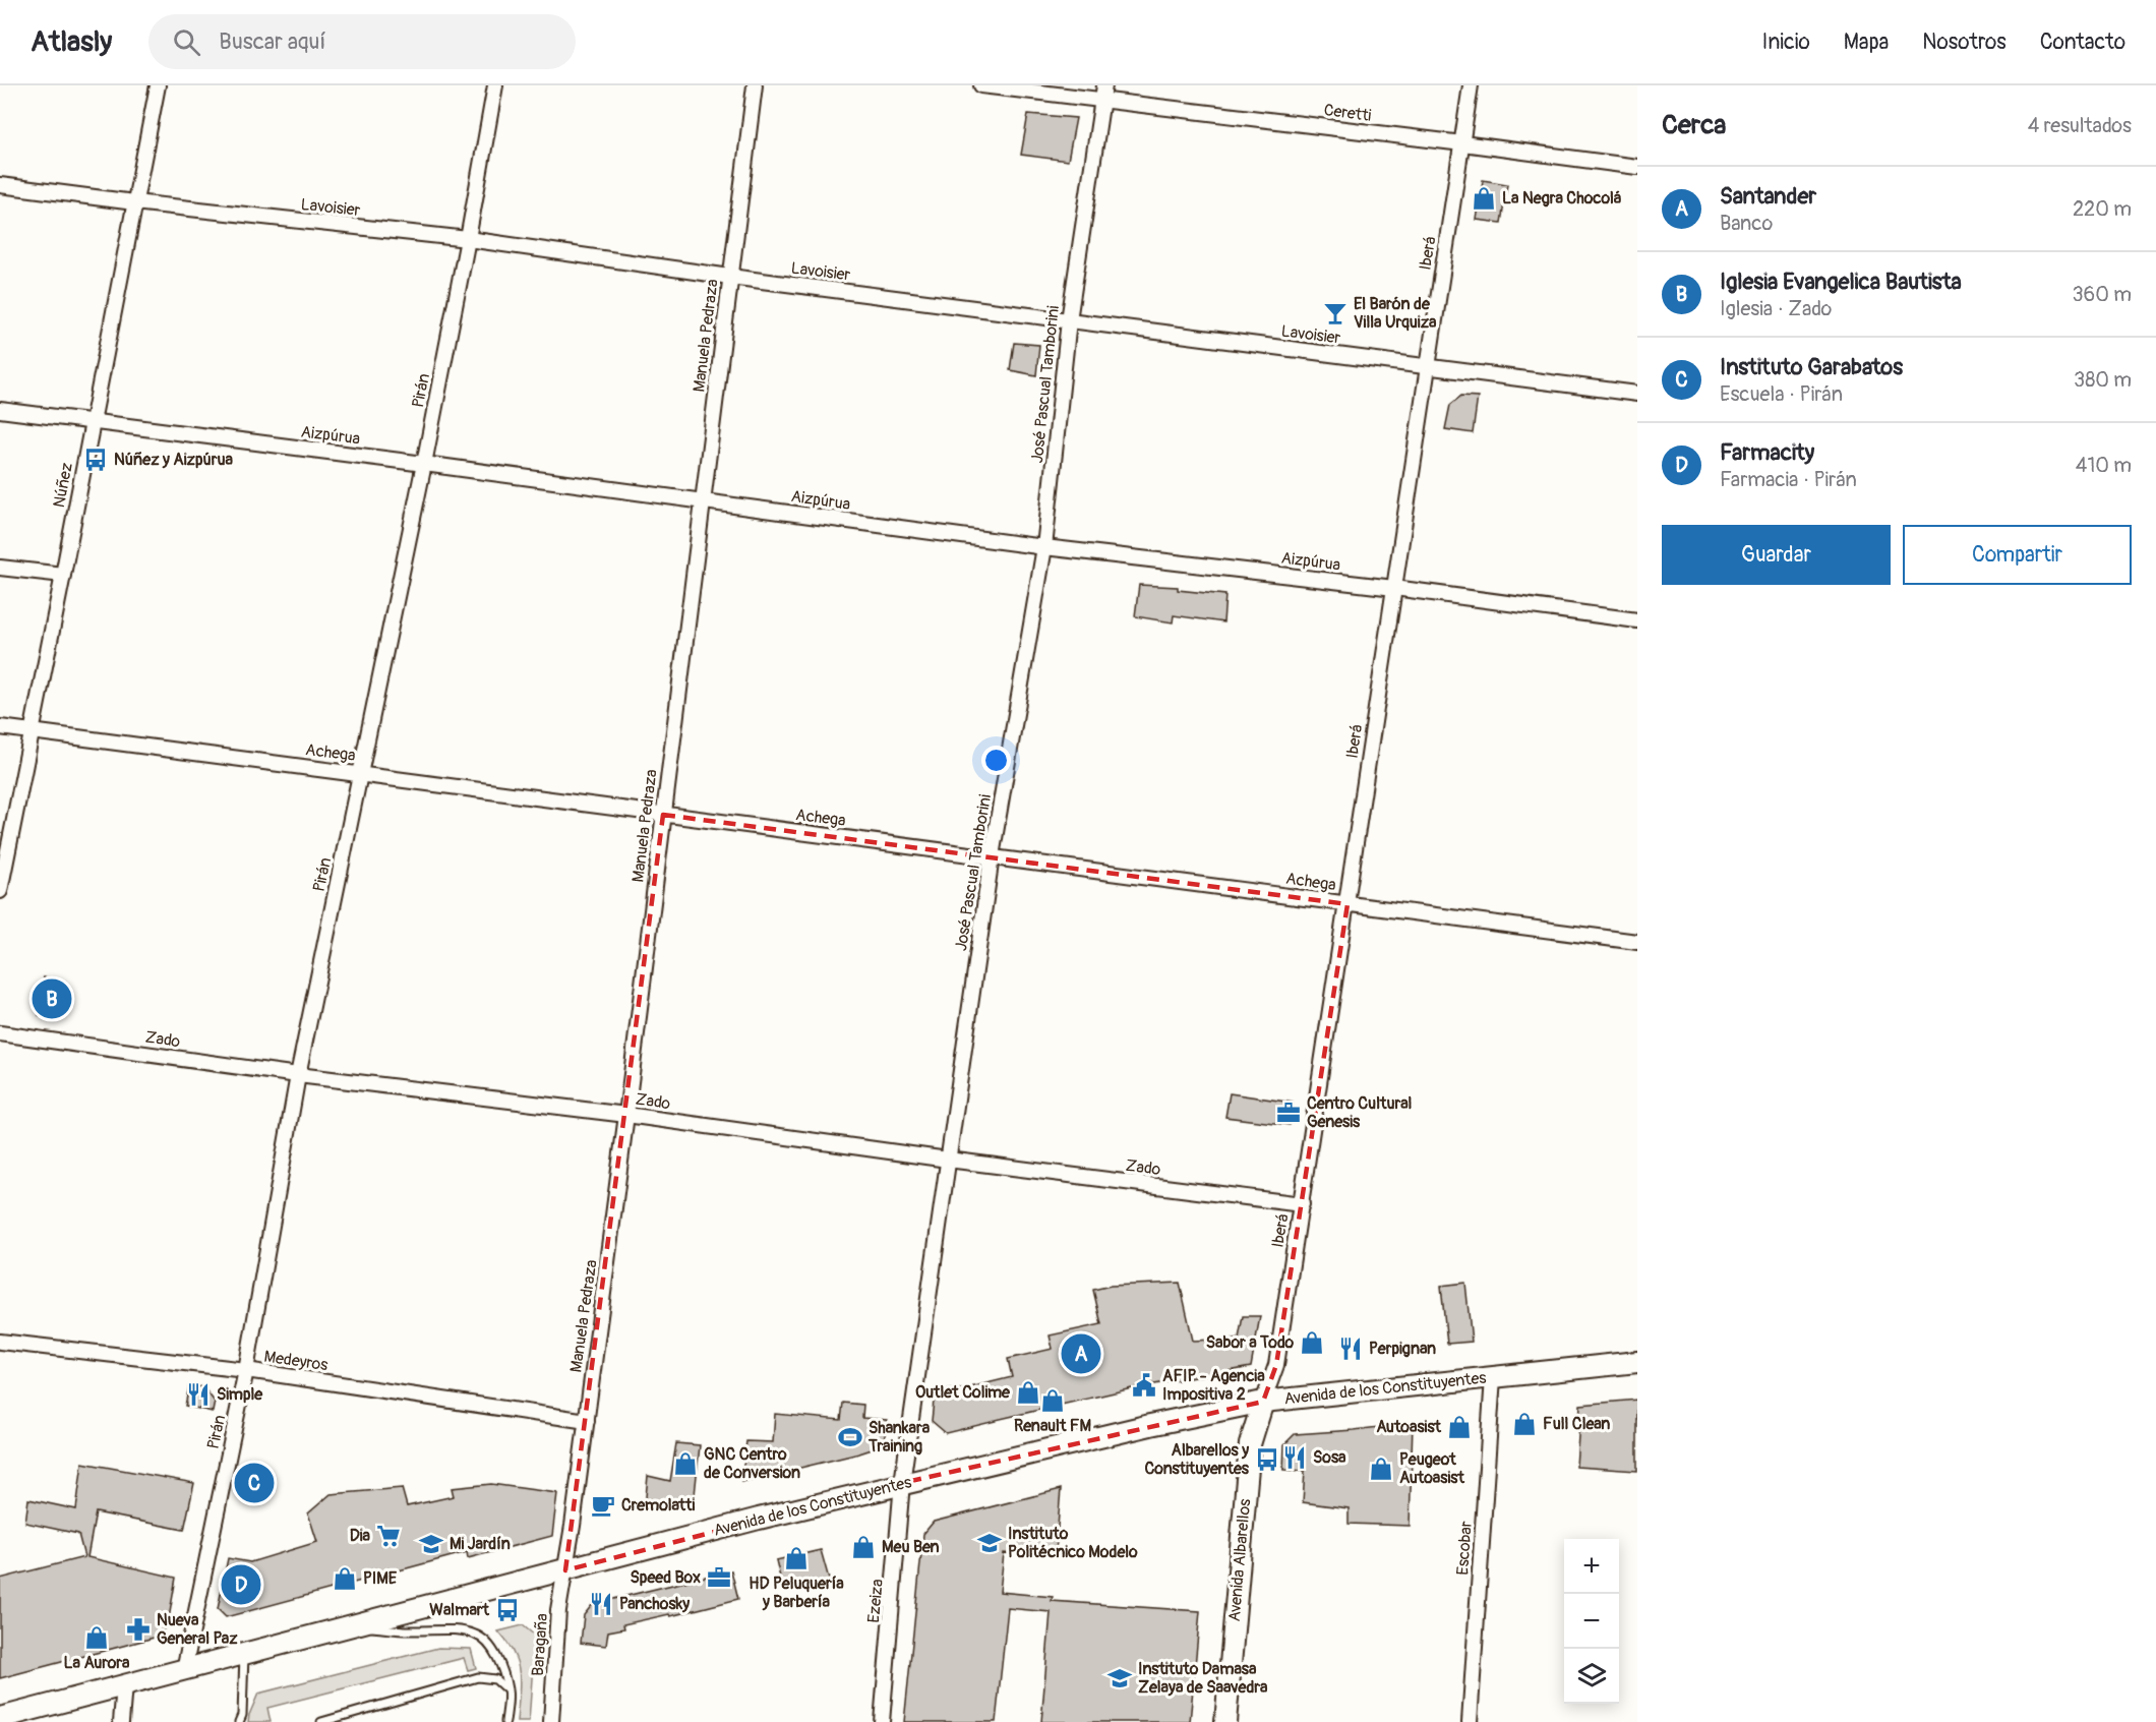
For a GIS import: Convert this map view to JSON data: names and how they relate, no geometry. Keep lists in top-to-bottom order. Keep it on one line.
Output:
{"streets":{"main road":["Avenida de los Constituyentes","Avenida Albarellos"],"street":["Ceretti","Lavoisier","Iberá","Manuela Pedraza","José Pascual Tamborini","Pirán","Aizpúrua","Núñez","Achega","Zado","Medeyros","Escobar","Ezeiza","Baragaña"]},"crossings":[["Ceretti","Iberá"],["Ceretti","José Pascual Tamborini"],["Lavoisier","Iberá"],["Lavoisier","Manuela Pedraza"],["Lavoisier","José Pascual Tamborini"],["Lavoisier","Pirán"],["Lavoisier","Núñez"],["Iberá","Aizpúrua"],["Iberá","Achega"],["Iberá","Zado"],["Iberá","Avenida de los Constituyentes"],["Iberá","Avenida Albarellos"],["Manuela Pedraza","Aizpúrua"],["Manuela Pedraza","Achega"],["Manuela Pedraza","Zado"],["Manuela Pedraza","Medeyros"],["Manuela Pedraza","Avenida de los Constituyentes"],["Manuela Pedraza","Baragaña"],["José Pascual Tamborini","Aizpúrua"],["José Pascual Tamborini","Achega"],["José Pascual Tamborini","Zado"],["José Pascual Tamborini","Avenida de los Constituyentes"],["José Pascual Tamborini","Ezeiza"],["Pirán","Aizpúrua"],["Pirán","Achega"],["Pirán","Zado"],["Pirán","Medeyros"],["Pirán","Avenida de los Constituyentes"],["Aizpúrua","Núñez"],["Núñez","Achega"],["Avenida de los Constituyentes","Escobar"],["Avenida de los Constituyentes","Avenida Albarellos"],["Avenida de los Constituyentes","Ezeiza"],["Avenida de los Constituyentes","Baragaña"]],"places":{"shop":["La Negra Chocolá","Sabor a Todo","Outlet Colime","Renault FM","Full Clean","Autoasist","GNC Centro de Conversion","Peugeot Autoasist","Meu Ben","HD Peluquería y Barbería","PIME","La Aurora"],"bar":["El Barón de Villa Urquiza"],"bus stop":["Núñez y Aizpúrua","Albarellos y Constituyentes","Walmart"],"office":["Centro Cultural Genesis","Speed Box"],"restaurant":["Perpignan","Simple","Sosa","Panchosky"],"public building":["AFIP - Agencia Impositiva 2"],"sports":["Shankara Training"],"cafe":["Cremolatti"],"supermarket":["Dia"],"school or university":["Instituto Politécnico Modelo","Mi Jardín","Instituto Damasa Zelaya de Saavedra"],"pharmacy":["Nueva General Paz"]},"page":{"header":"Atlasly","search":"Buscar aquí","nav":["Inicio","Mapa","Nosotros","Contacto"],"heading":["Cerca","4 resultados"],"list":[{"mark":"A","name":"Santander","note":"Banco","value":"220 m"},{"mark":"B","name":"Iglesia Evangelica Bautista","note":"Iglesia · Zado","value":"360 m"},{"mark":"C","name":"Instituto Garabatos","note":"Escuela · Pirán","value":"380 m"},{"mark":"D","name":"Farmacity","note":"Farmacia · Pirán","value":"410 m"}],"buttons":["Guardar","Compartir"],"pins":["B","A","C","D"],"map_buttons":["+","−"]}}
